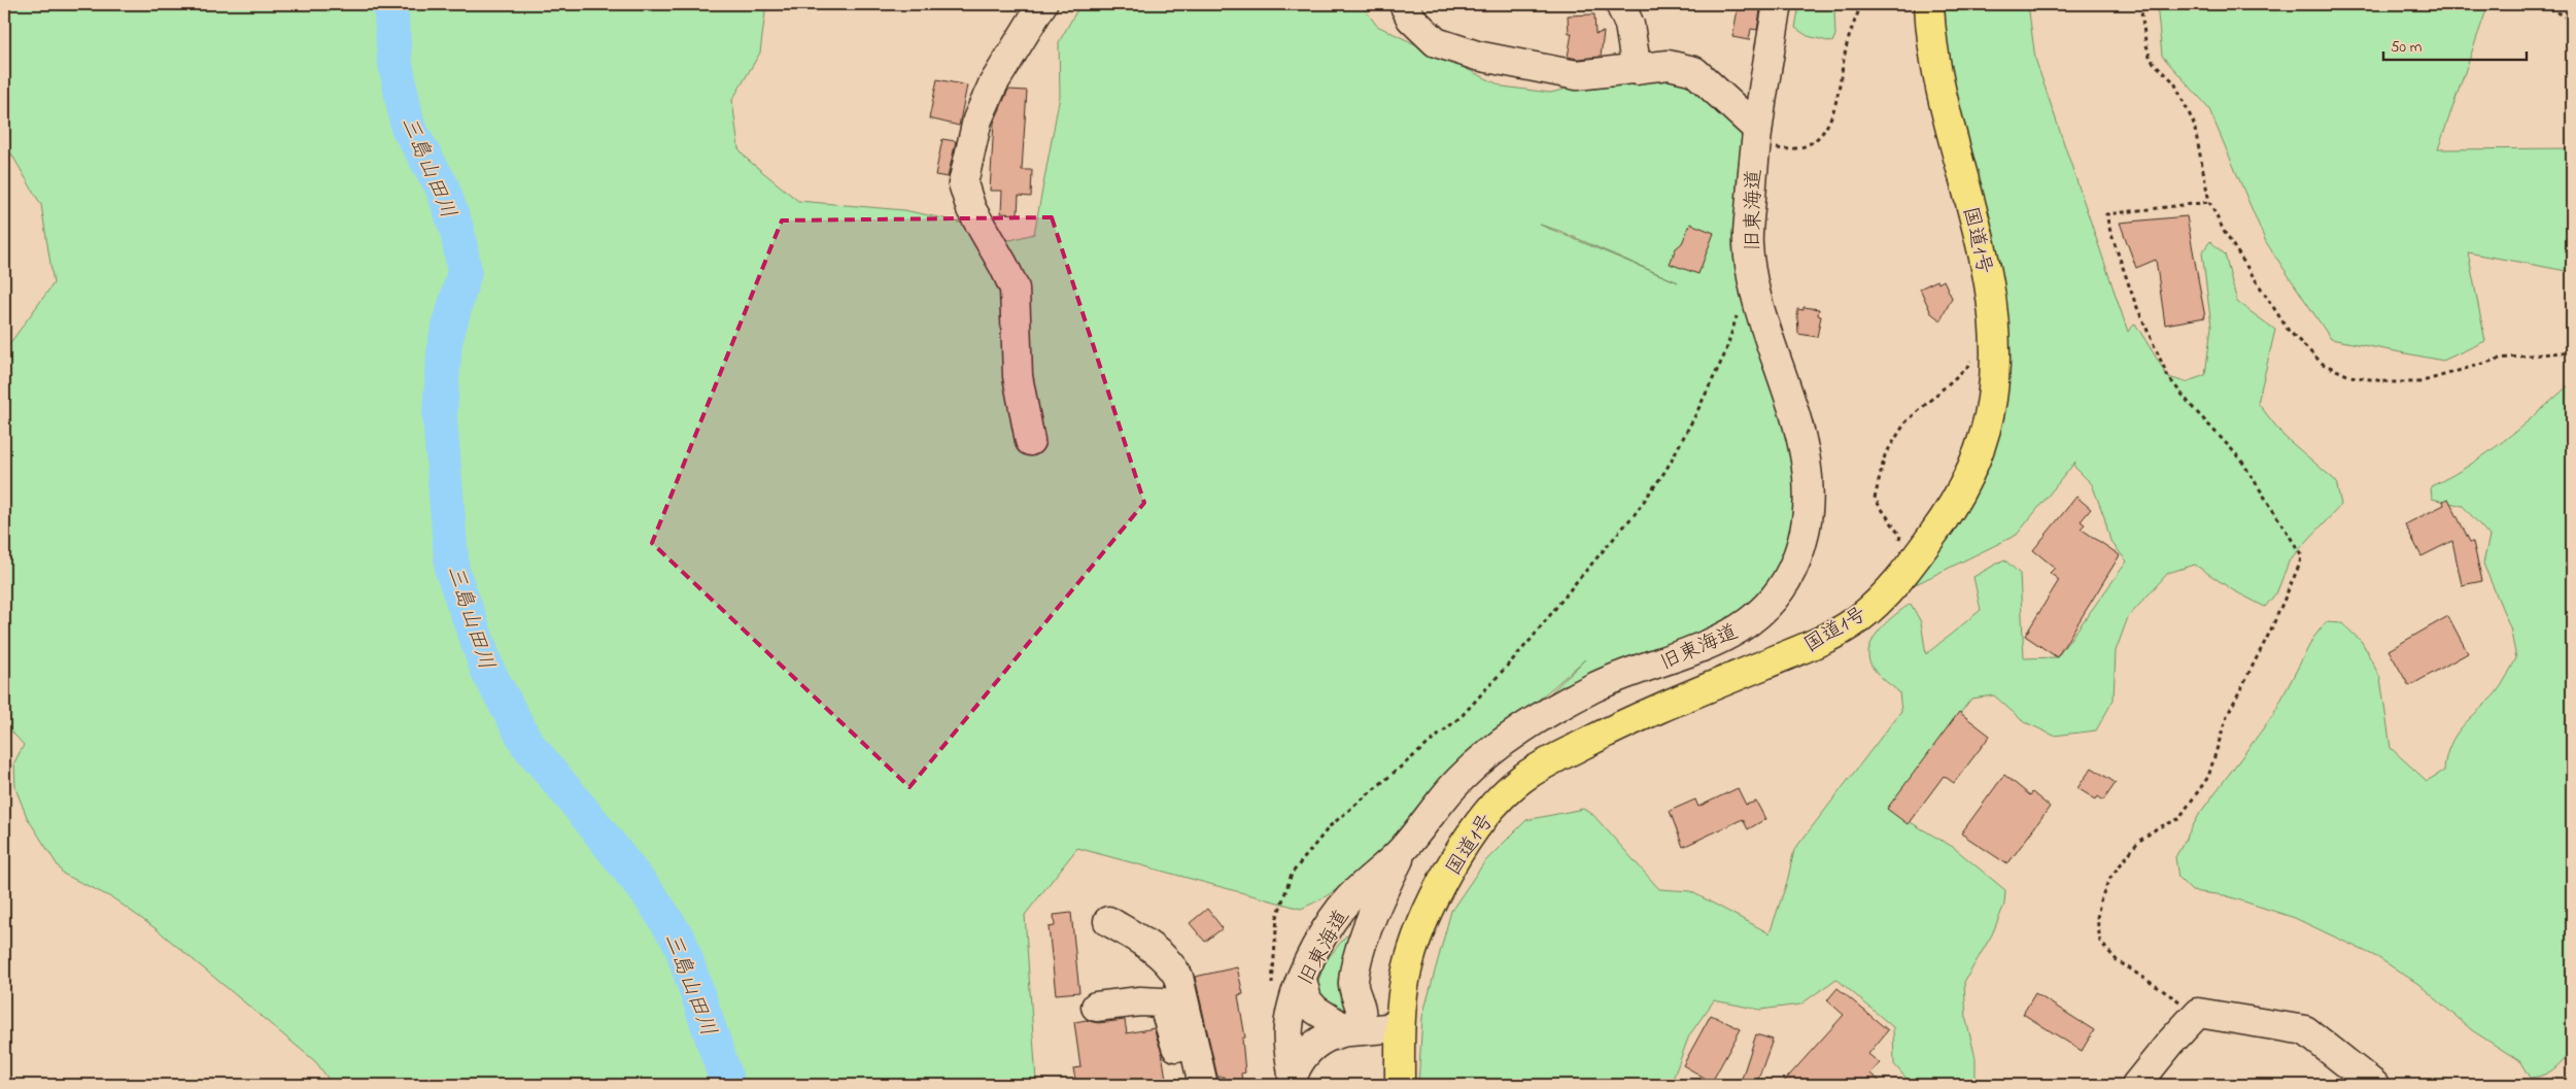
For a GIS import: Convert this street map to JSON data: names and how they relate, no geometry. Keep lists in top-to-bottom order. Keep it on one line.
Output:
{"streets":{"highway":["国道1号"],"street":["旧東海道"]},"water":["三島山田川"],"scale_bar":"50 m"}
